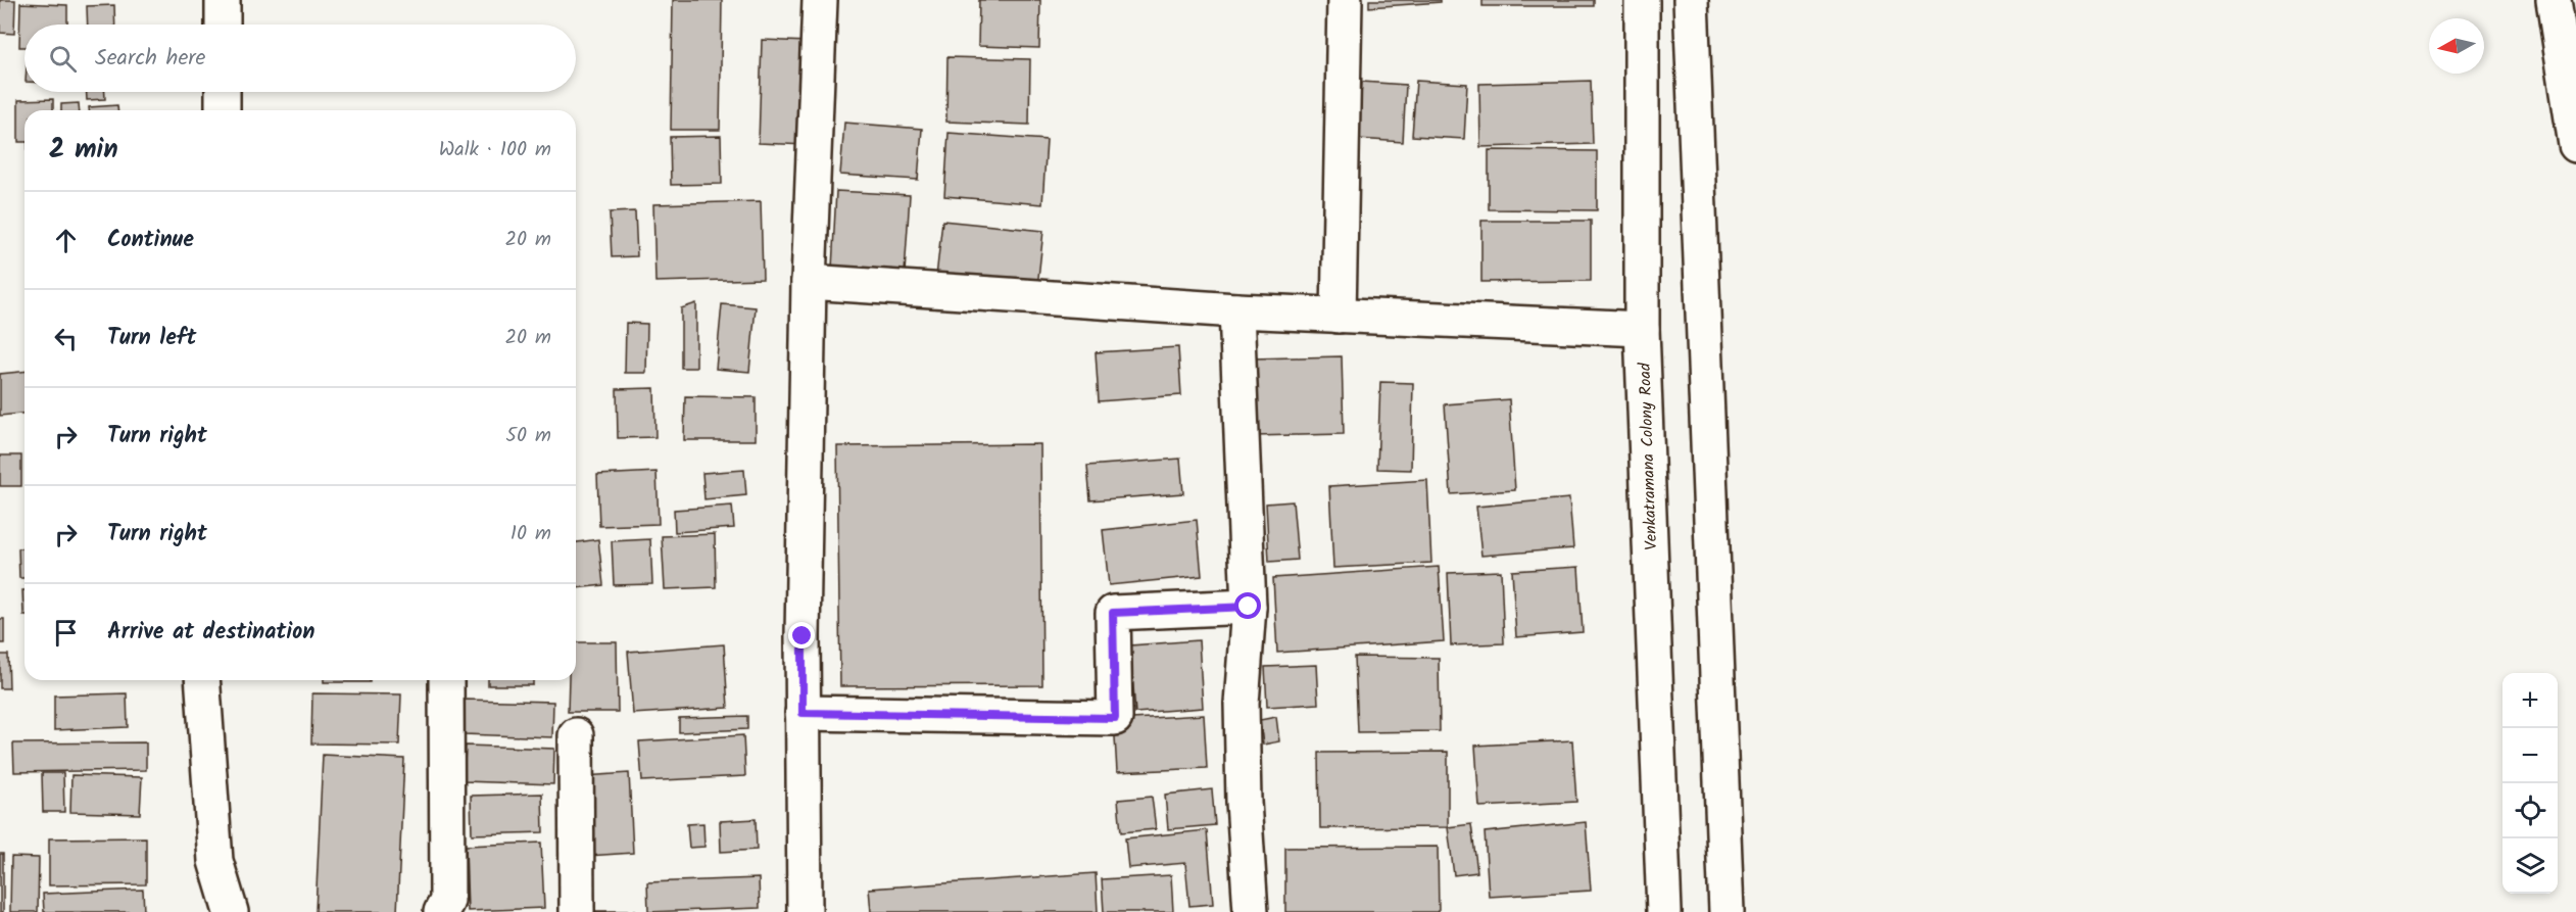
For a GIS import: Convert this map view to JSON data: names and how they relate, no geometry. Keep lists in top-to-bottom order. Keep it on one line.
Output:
{"streets":{"street":["Venkatramana Colony Road"]},"north":"left","page":{"search":"Search here","heading":["2 min","Walk · 100 m"],"list":[["Continue","20 m"],["Turn left","20 m"],["Turn right","50 m"],["Turn right","10 m"],"Arrive at destination"],"map_buttons":["+","−"]}}
